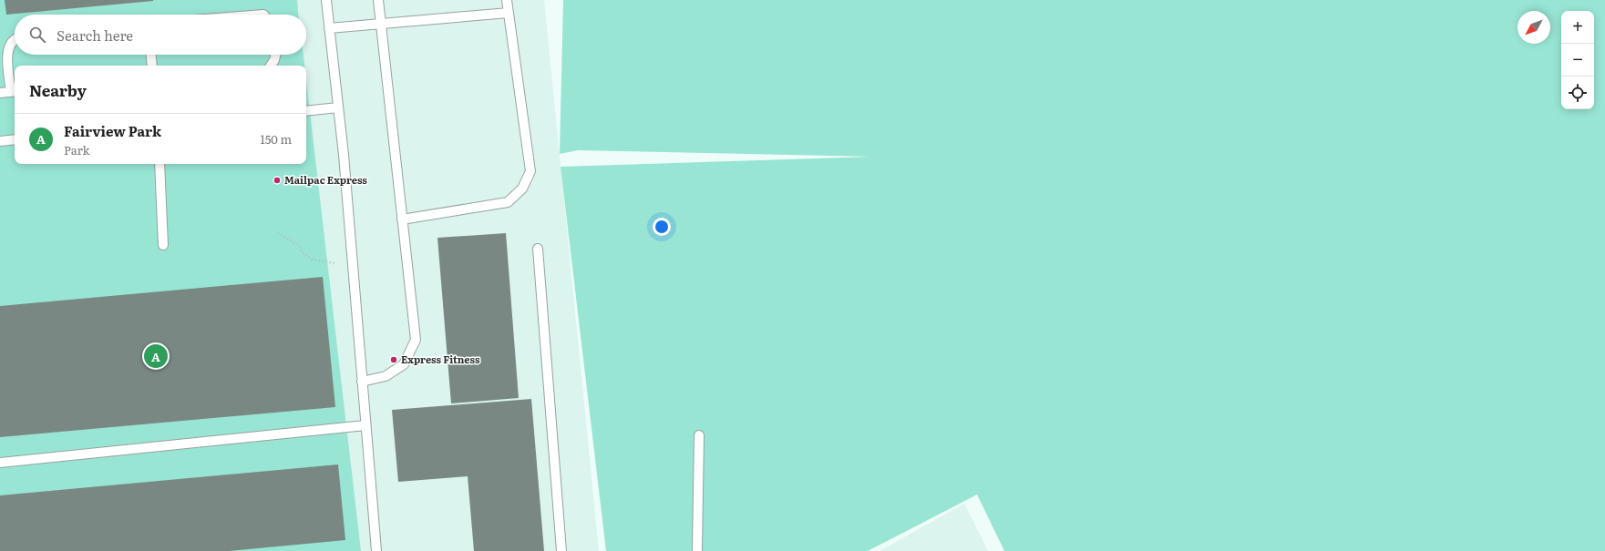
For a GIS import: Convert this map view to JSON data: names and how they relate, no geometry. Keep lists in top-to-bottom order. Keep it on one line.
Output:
{"places":["Mailpac Express","Express Fitness"],"north":"bottom left","page":{"map_buttons":["+","−"],"search":"Search here","heading":"Nearby","list":[{"mark":"A","name":"Fairview Park","note":"Park","value":"150 m"}],"pins":"A"}}
